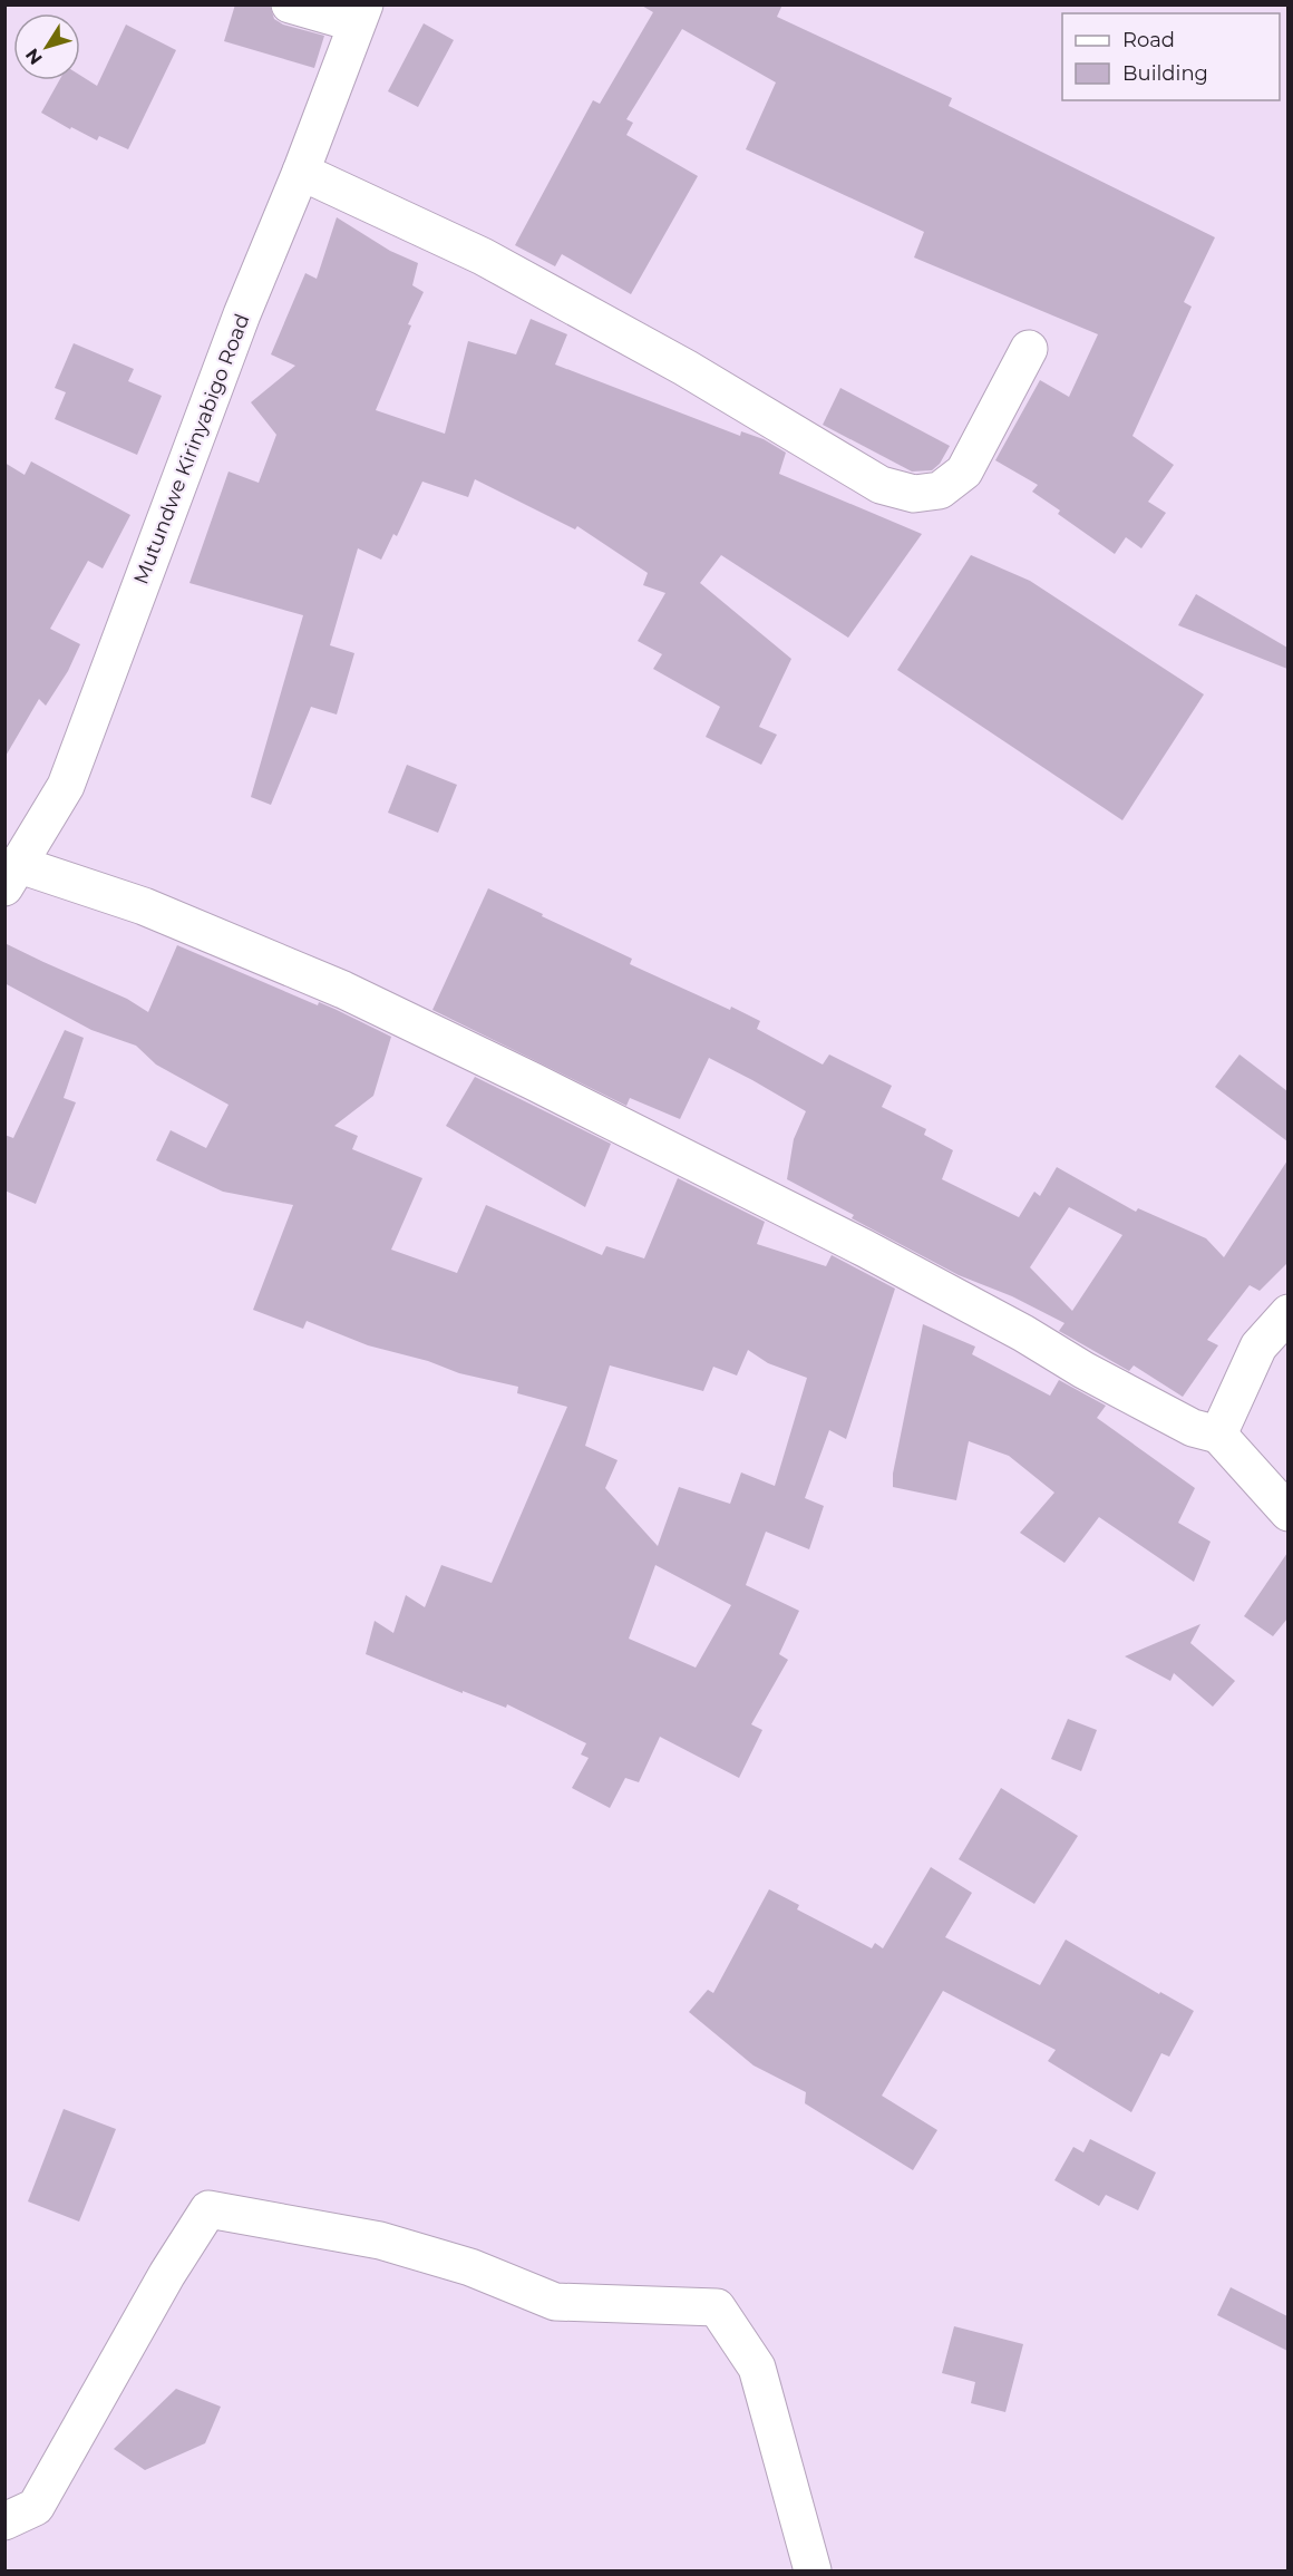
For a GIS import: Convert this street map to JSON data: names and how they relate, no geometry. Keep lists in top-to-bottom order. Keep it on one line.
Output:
{"streets":{"street":["Mutundwe Kirinyabigo Road"]},"legend":["Road","Building"],"north":"bottom left"}
